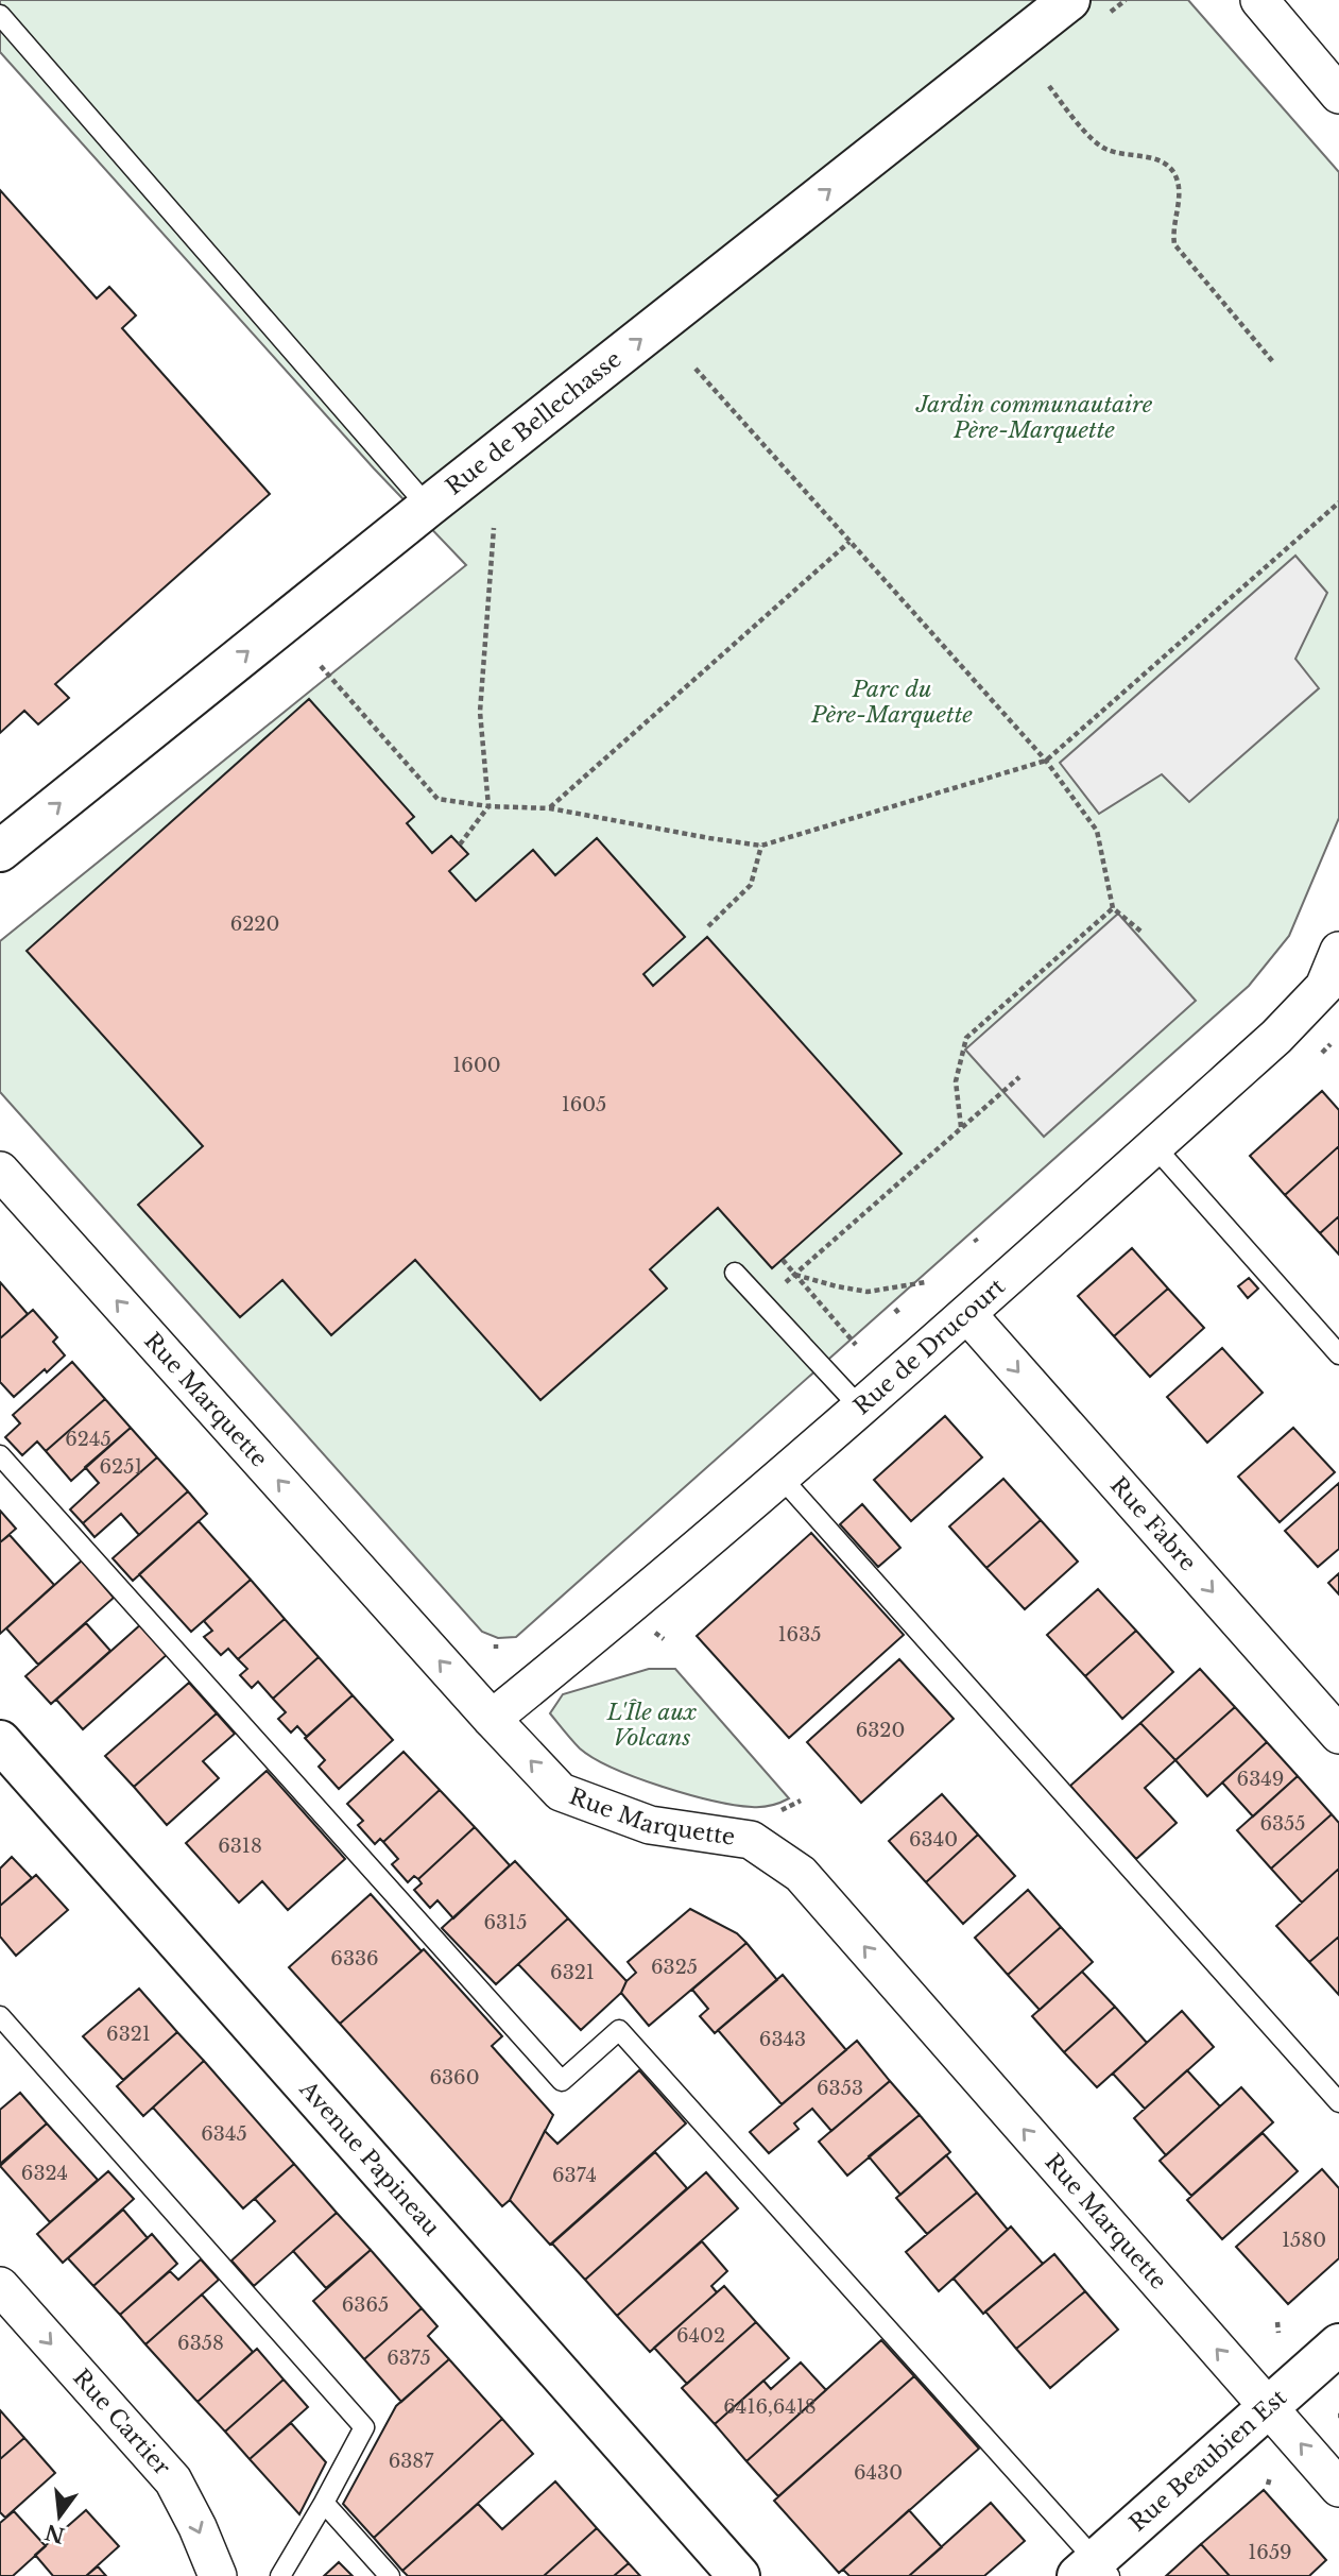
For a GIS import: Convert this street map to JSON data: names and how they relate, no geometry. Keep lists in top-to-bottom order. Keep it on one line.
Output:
{"streets":{"street":["Rue de Bellechasse","Rue de Drucourt","Rue Marquette","Rue Fabre","Avenue Papineau","Rue Cartier","Rue Beaubien Est"]},"crossings":[["Rue de Drucourt","Rue Marquette"],["Rue de Drucourt","Rue Fabre"],["Rue Marquette","Rue Beaubien Est"]],"one_way":["Rue de Bellechasse","Rue Marquette","Rue Fabre","Rue Cartier"],"parks":["Jardin communautaire Père-Marquette","Parc du Père-Marquette","L'Île aux Volcans"],"house_numbers":["6220","1600","1605","6245","6251","1635","6320","6349","6355","6340","6318","6315","6336","6325","6321","6321","6343","6360","6353","6345","6324","6374","1580","6365","6402","6358","6375","6416,6418","6387","6430","1659"],"north":"bottom"}
